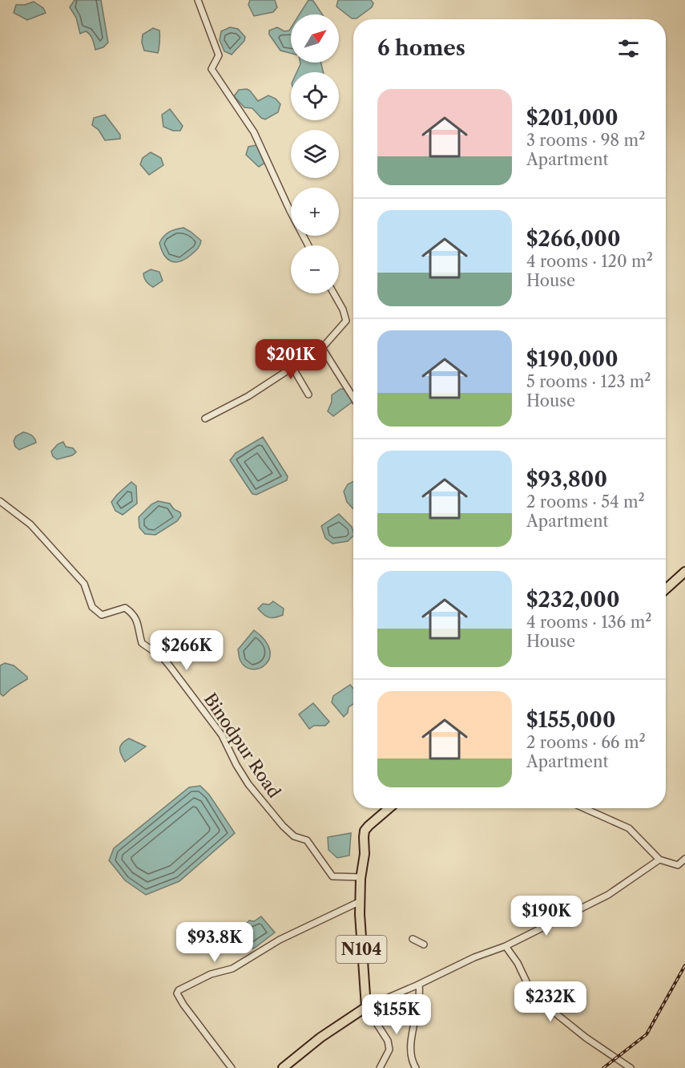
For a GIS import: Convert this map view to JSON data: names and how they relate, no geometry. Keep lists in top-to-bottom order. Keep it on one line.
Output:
{"streets":{"highway":["N104"],"street":["Binodpur Road"]},"crossings":[["Binodpur Road","N104"]],"north":"top right","page":{"map_buttons":["+","−"],"heading":"6 homes","list":[{"name":"$201,000","note":"3 rooms · 98 m² · Apartment"},{"name":"$266,000","note":"4 rooms · 120 m² · House"},{"name":"$190,000","note":"5 rooms · 123 m² · House"},{"name":"$93,800","note":"2 rooms · 54 m² · Apartment"},{"name":"$232,000","note":"4 rooms · 136 m² · House"},{"name":"$155,000","note":"2 rooms · 66 m² · Apartment"}],"price":["$201K","$266K","$190K","$93.8K","$232K","$155K"]}}
